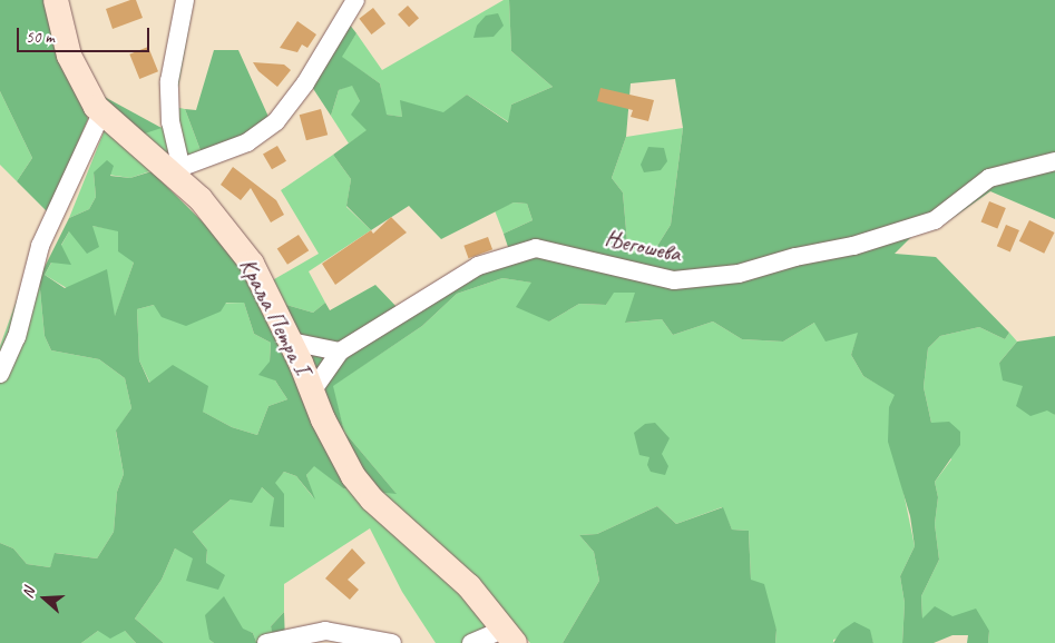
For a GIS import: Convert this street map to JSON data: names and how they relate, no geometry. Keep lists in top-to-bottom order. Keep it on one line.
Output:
{"streets":{"street":["Његошева","Краља Петра I"]},"crossings":[["Његошева","Краља Петра I"]],"scale_bar":"50 m","north":"left"}
